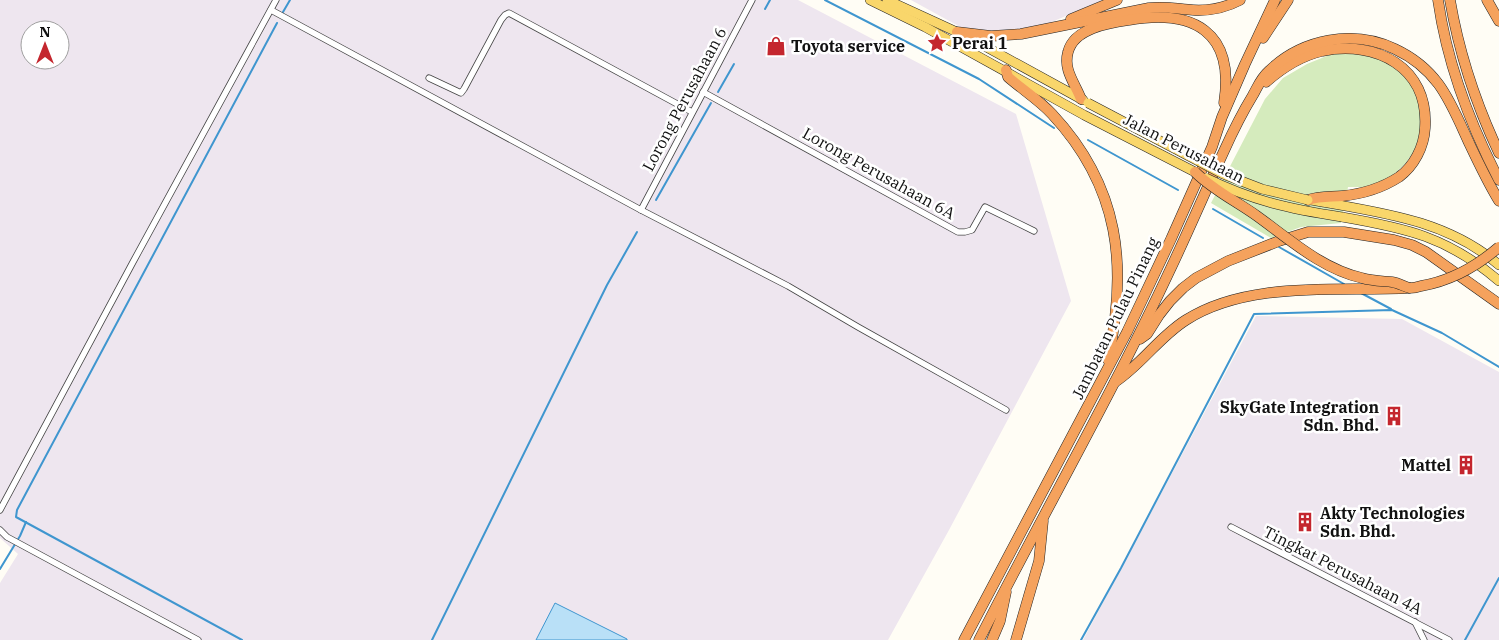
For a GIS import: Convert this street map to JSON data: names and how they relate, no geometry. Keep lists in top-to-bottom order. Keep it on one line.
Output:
{"streets":{"highway":["Jambatan Pulau Pinang"],"main road":["Jalan Perusahaan"],"street":["Lorong Perusahaan 6","Lorong Perusahaan 6A","Tingkat Perusahaan 4A"]},"crossings":[["Lorong Perusahaan 6","Lorong Perusahaan 6A"]],"places":{"place":["Perai 1"],"shop":["Toyota service"],"building":["SkyGate Integration Sdn. Bhd.","Mattel","Akty Technologies Sdn. Bhd."]},"north":"top"}
